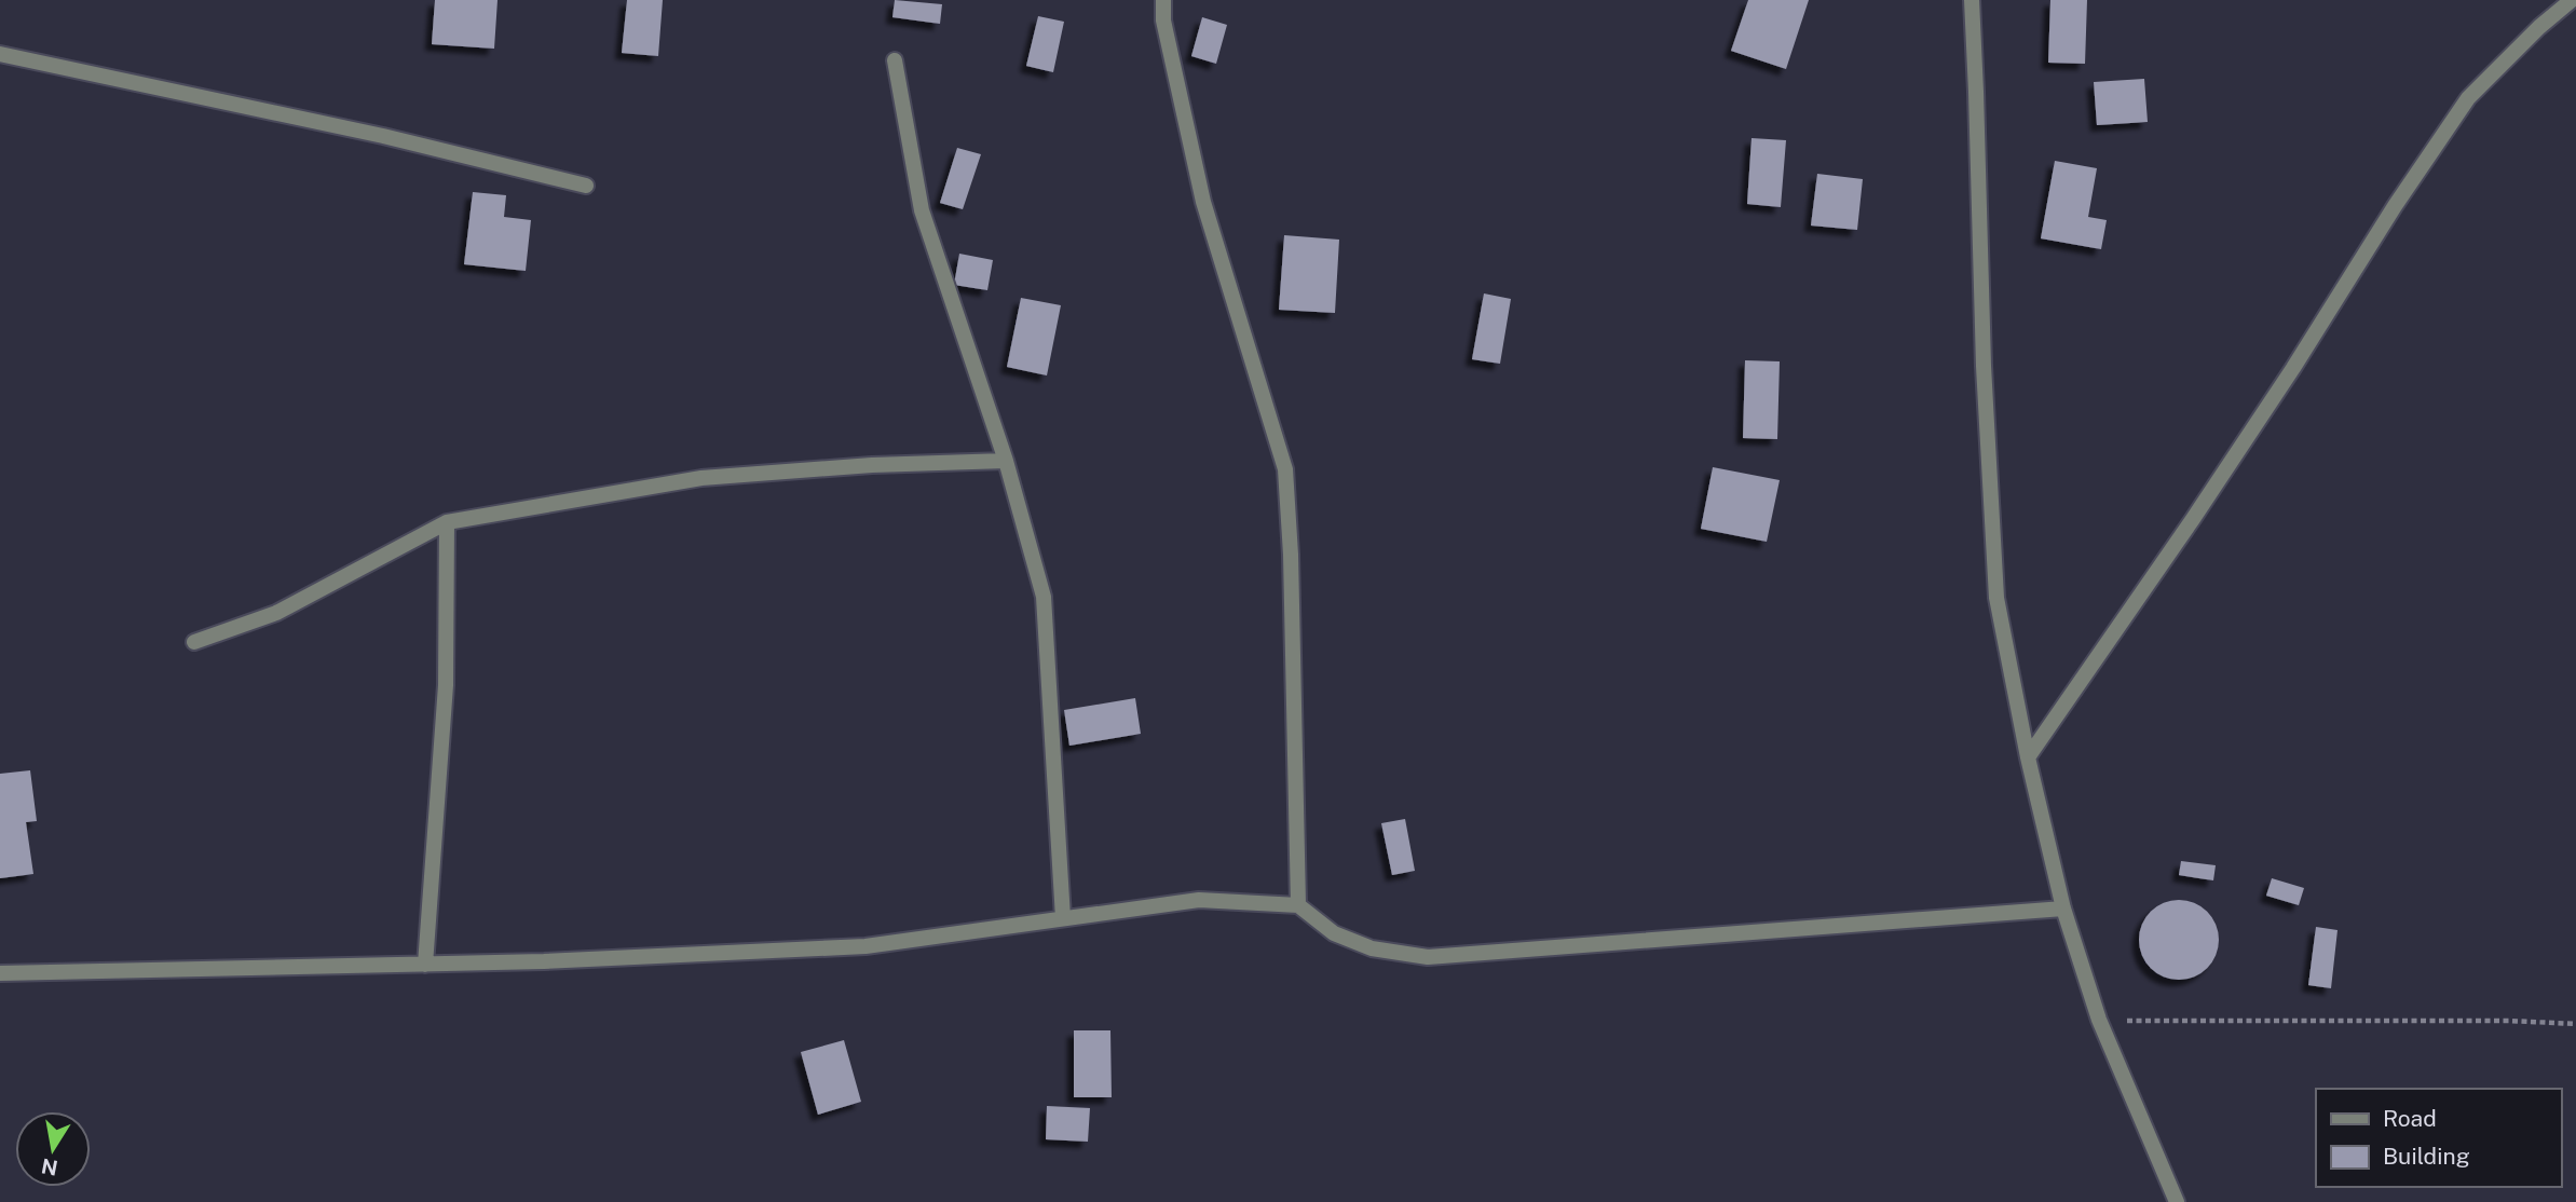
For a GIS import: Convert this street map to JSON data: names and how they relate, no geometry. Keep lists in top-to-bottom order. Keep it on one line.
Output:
{"legend":["Road","Building"],"north":"bottom"}
